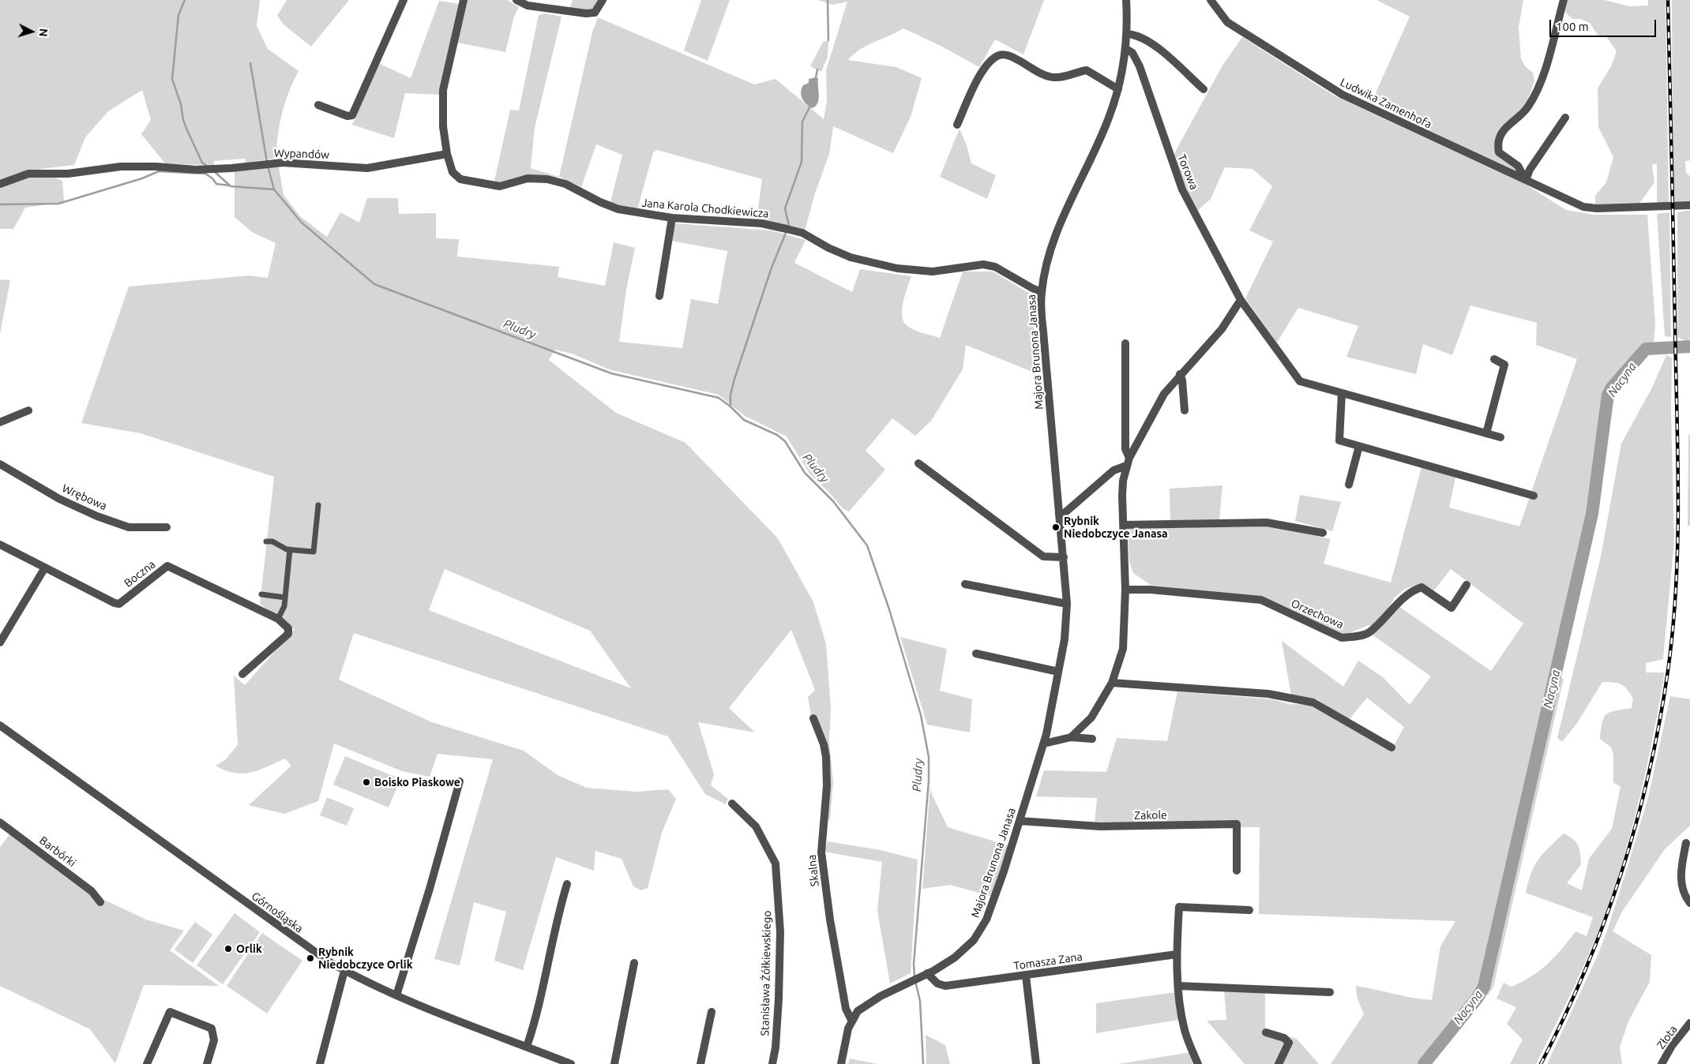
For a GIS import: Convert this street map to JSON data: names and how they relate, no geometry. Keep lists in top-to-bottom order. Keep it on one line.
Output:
{"streets":{"street":["Ludwika Zamenhofa","Wypandów","Torowa","Jana Karola Chodkiewicza","Majora Brunona Janasa","Wrębowa","Boczna","Orzechowa","Zakole","Barbórki","Skalna","Górnośląska","Tomasza Zana","Stanisława Żółkiewskiego","Złota"]},"crossings":[["Wypandów","Jana Karola Chodkiewicza"],["Torowa","Majora Brunona Janasa"],["Jana Karola Chodkiewicza","Majora Brunona Janasa"],["Majora Brunona Janasa","Zakole"],["Majora Brunona Janasa","Skalna"],["Majora Brunona Janasa","Tomasza Zana"]],"water":["Pludry","Nacyna"],"places":["Rybnik Niedobczyce Janasa","Boisko Piaskowe","Orlik","Rybnik Niedobczyce Orlik"],"scale_bar":"100 m","north":"right"}
